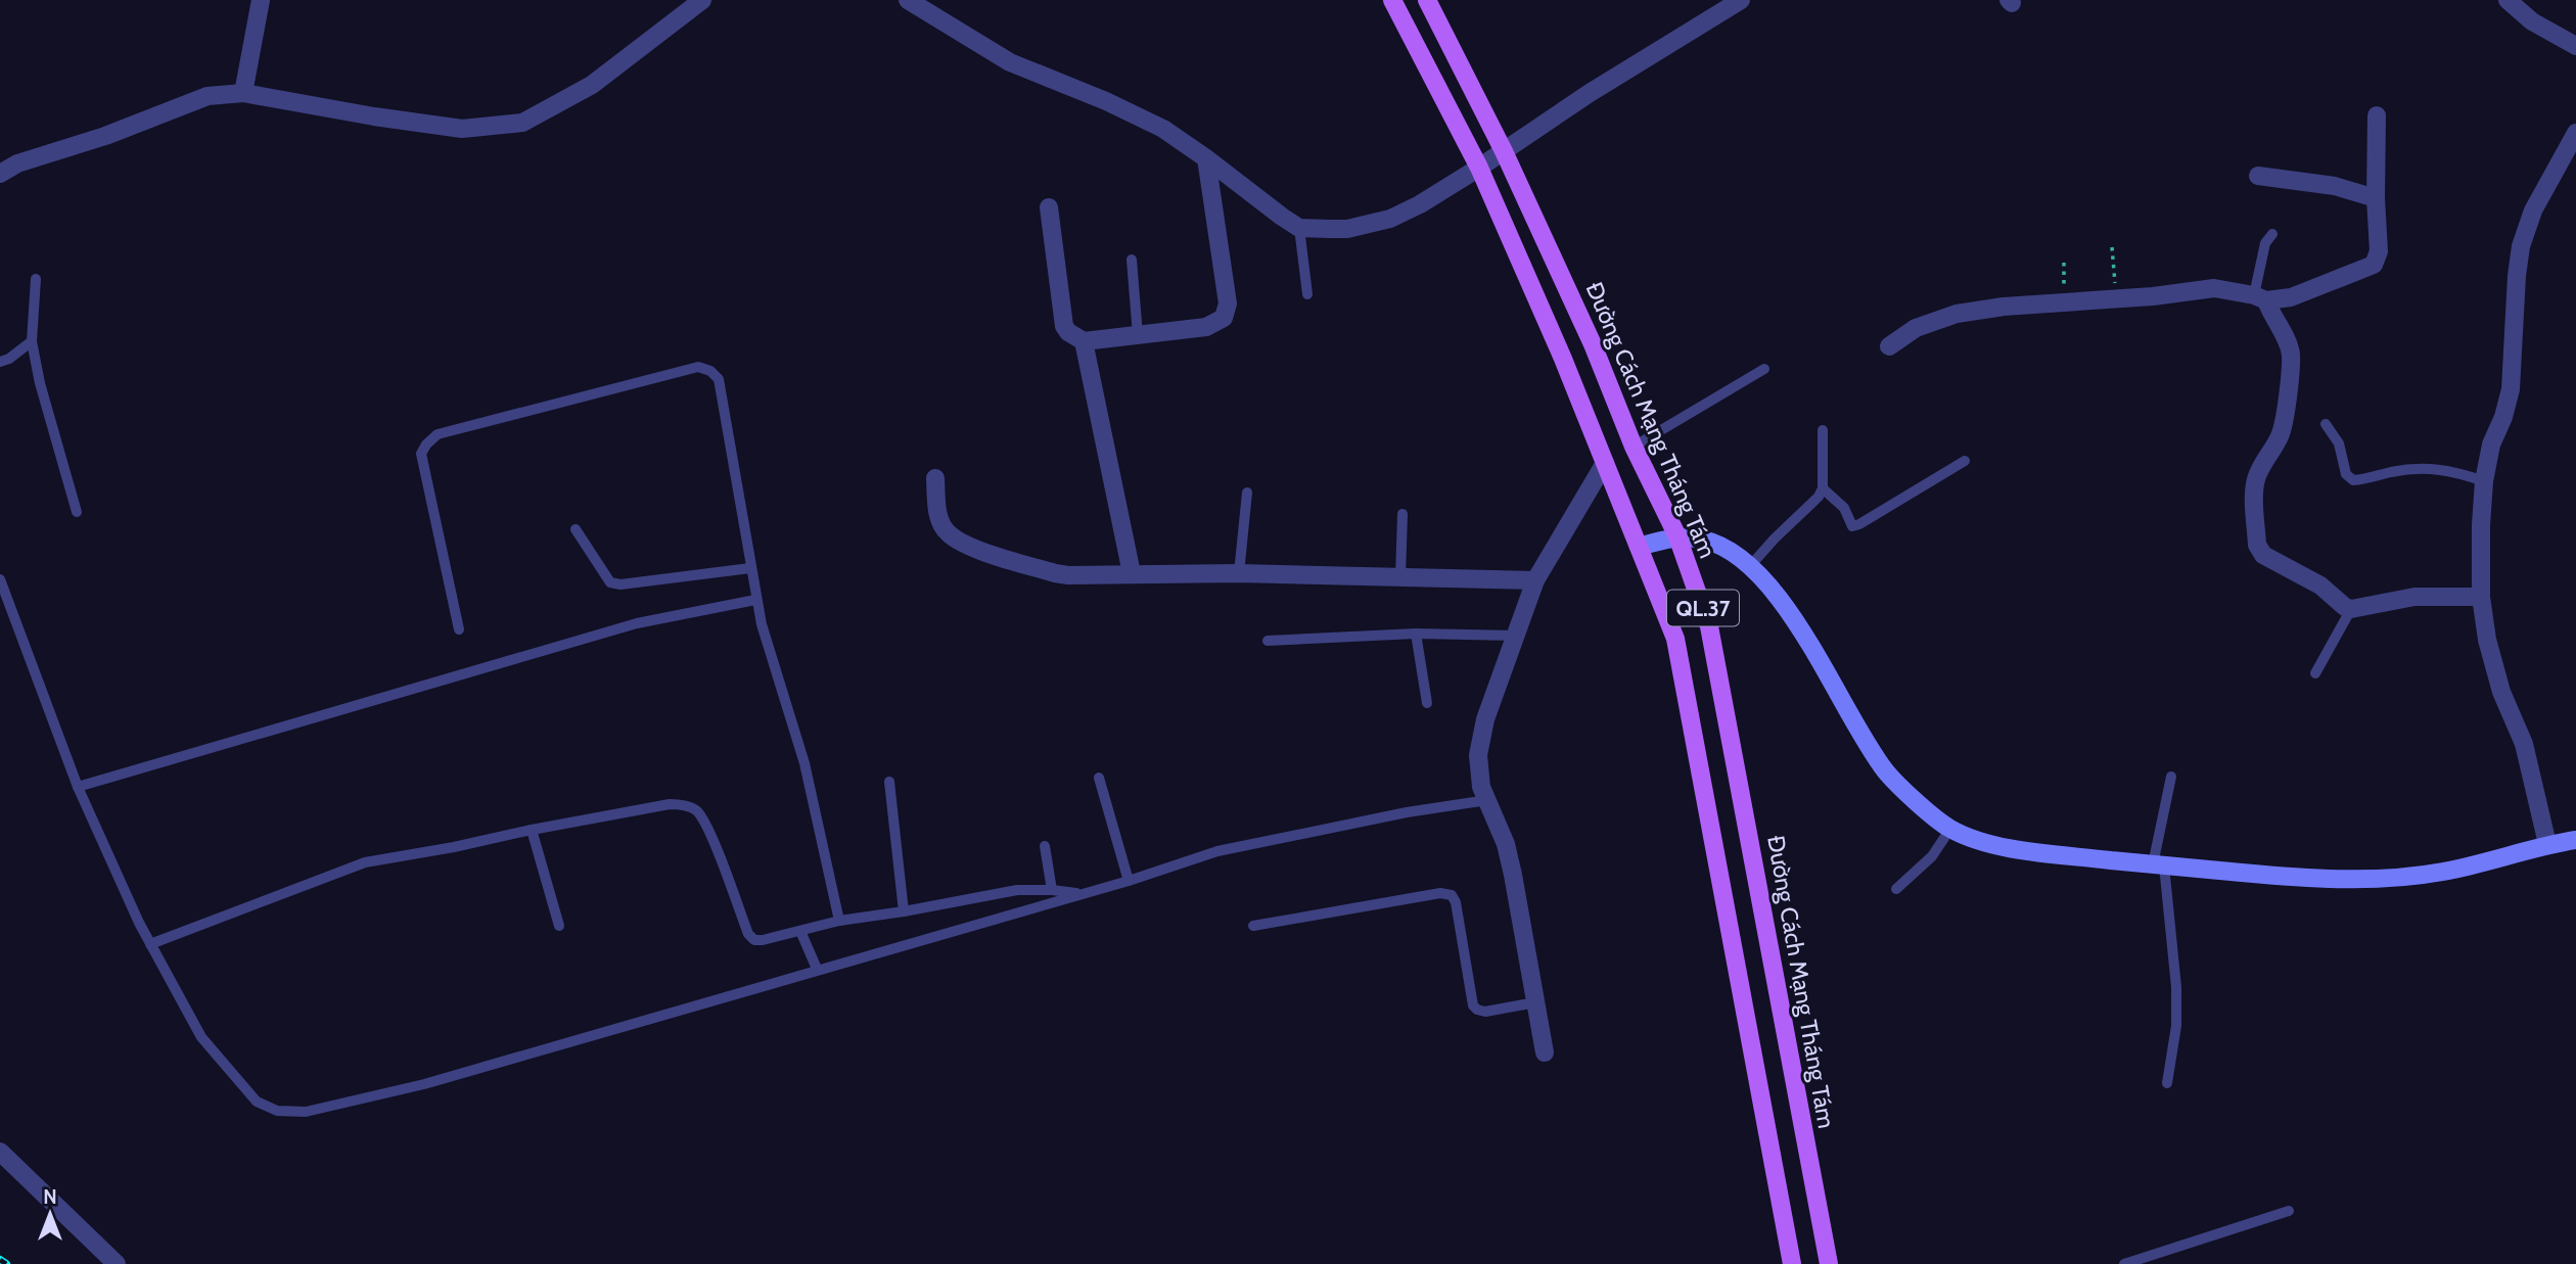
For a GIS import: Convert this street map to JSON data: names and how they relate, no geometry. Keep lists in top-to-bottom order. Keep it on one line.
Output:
{"streets":{"main road":["Đường Cách Mạng Tháng Tám","QL.37"]},"north":"top"}
